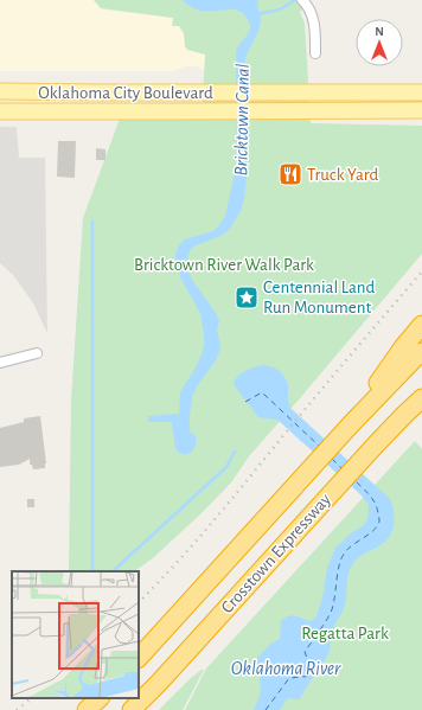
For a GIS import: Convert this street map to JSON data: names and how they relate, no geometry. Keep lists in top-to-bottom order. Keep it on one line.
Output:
{"streets":{"highway":["Crosstown Expressway"],"main road":["Oklahoma City Boulevard"]},"water":["Bricktown Canal","Oklahoma River"],"parks":["Bricktown River Walk Park","Regatta Park"],"places":{"restaurant":["Truck Yard"],"place":["Centennial Land Run Monument"]},"north":"top"}
